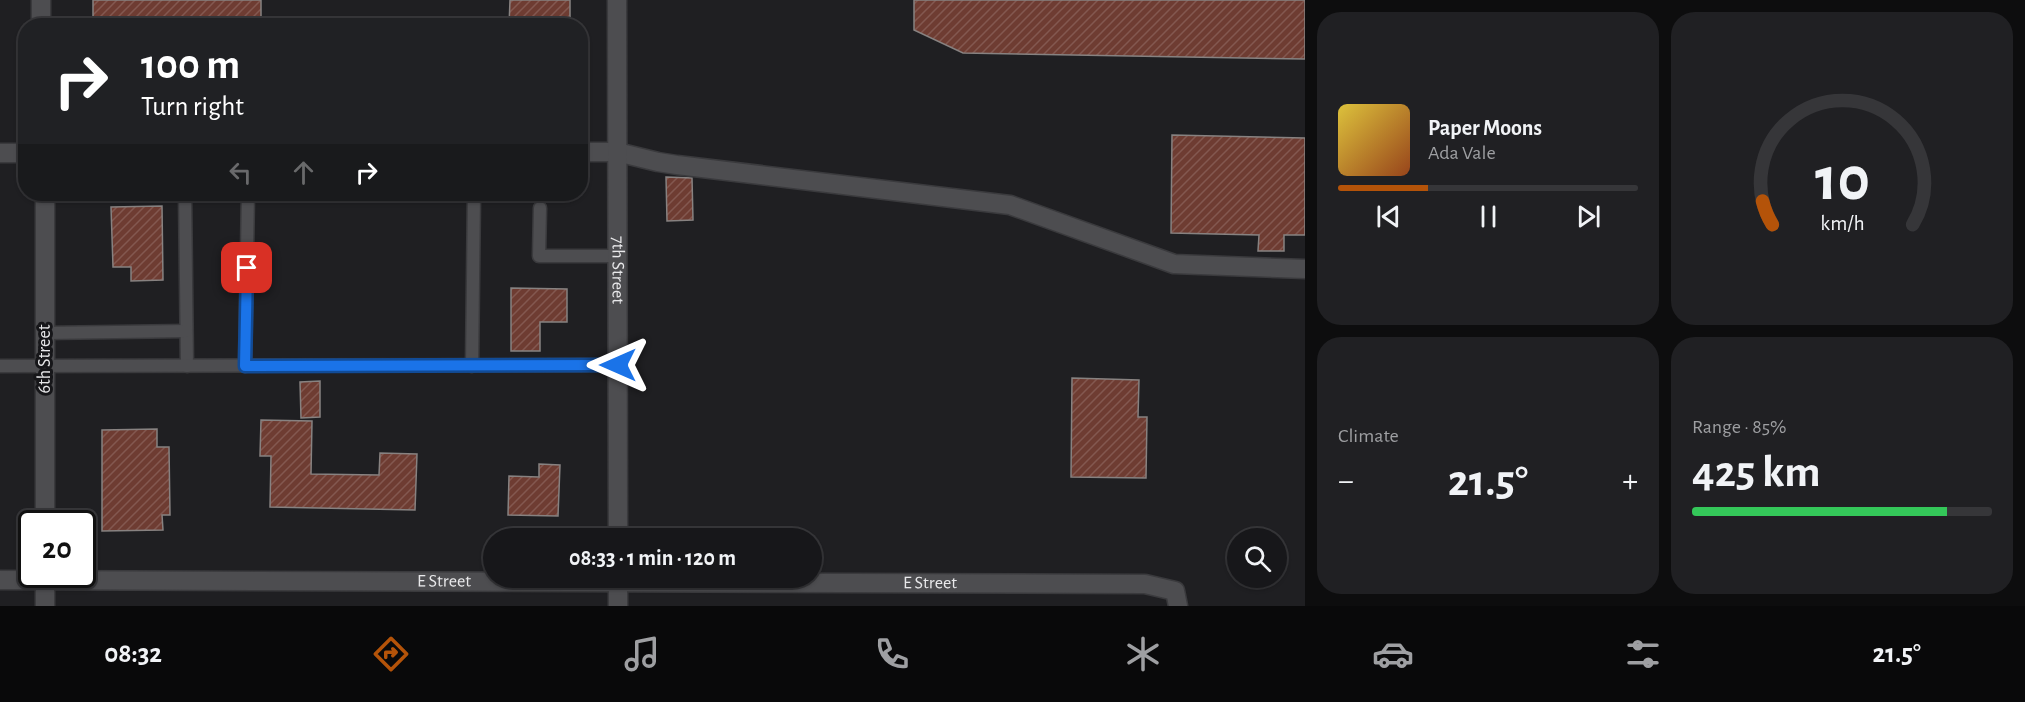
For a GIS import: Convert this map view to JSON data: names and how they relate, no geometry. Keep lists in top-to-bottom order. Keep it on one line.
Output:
{"streets":{"street":["7th Street","6th Street","E Street"]},"page":{"turn":["100 m","Turn right"],"song":["Paper Moons","Ada Vale"],"tile":["Climate",["Range · 85%","425 km"]],"heat":["−","21.5°","+"],"limit":"20","trip":"08:33 · 1 min · 120 m","tabs":["08:32","21.5°"],"gauge":["10","km/h"]}}
